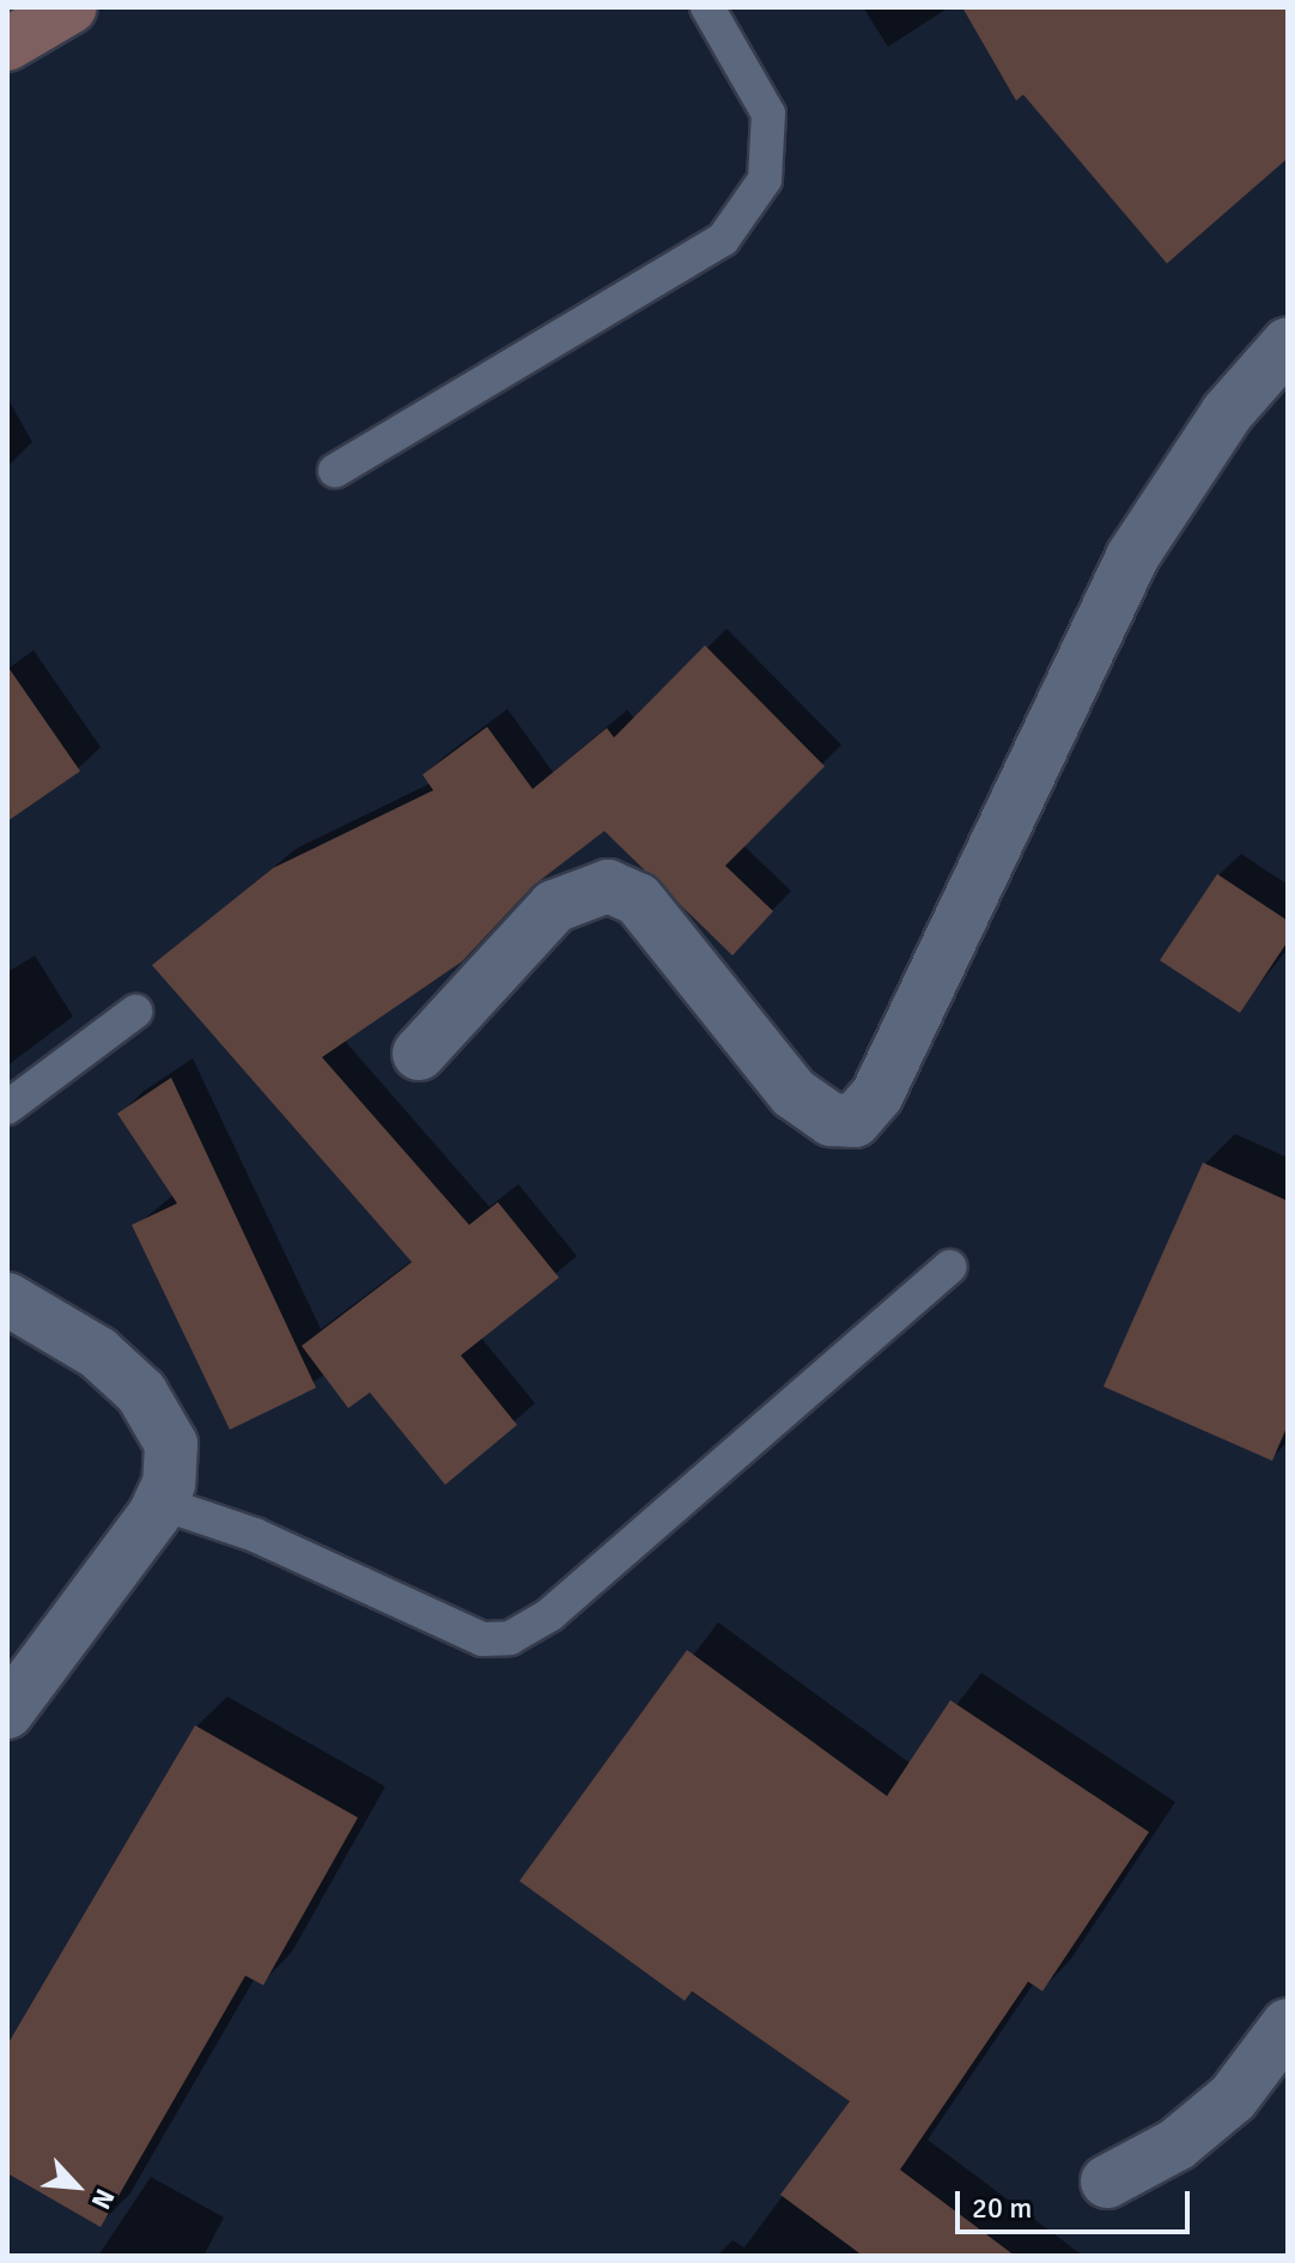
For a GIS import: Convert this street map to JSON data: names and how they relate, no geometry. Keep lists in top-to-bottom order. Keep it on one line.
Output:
{"scale_bar":"20 m","north":"bottom right"}
